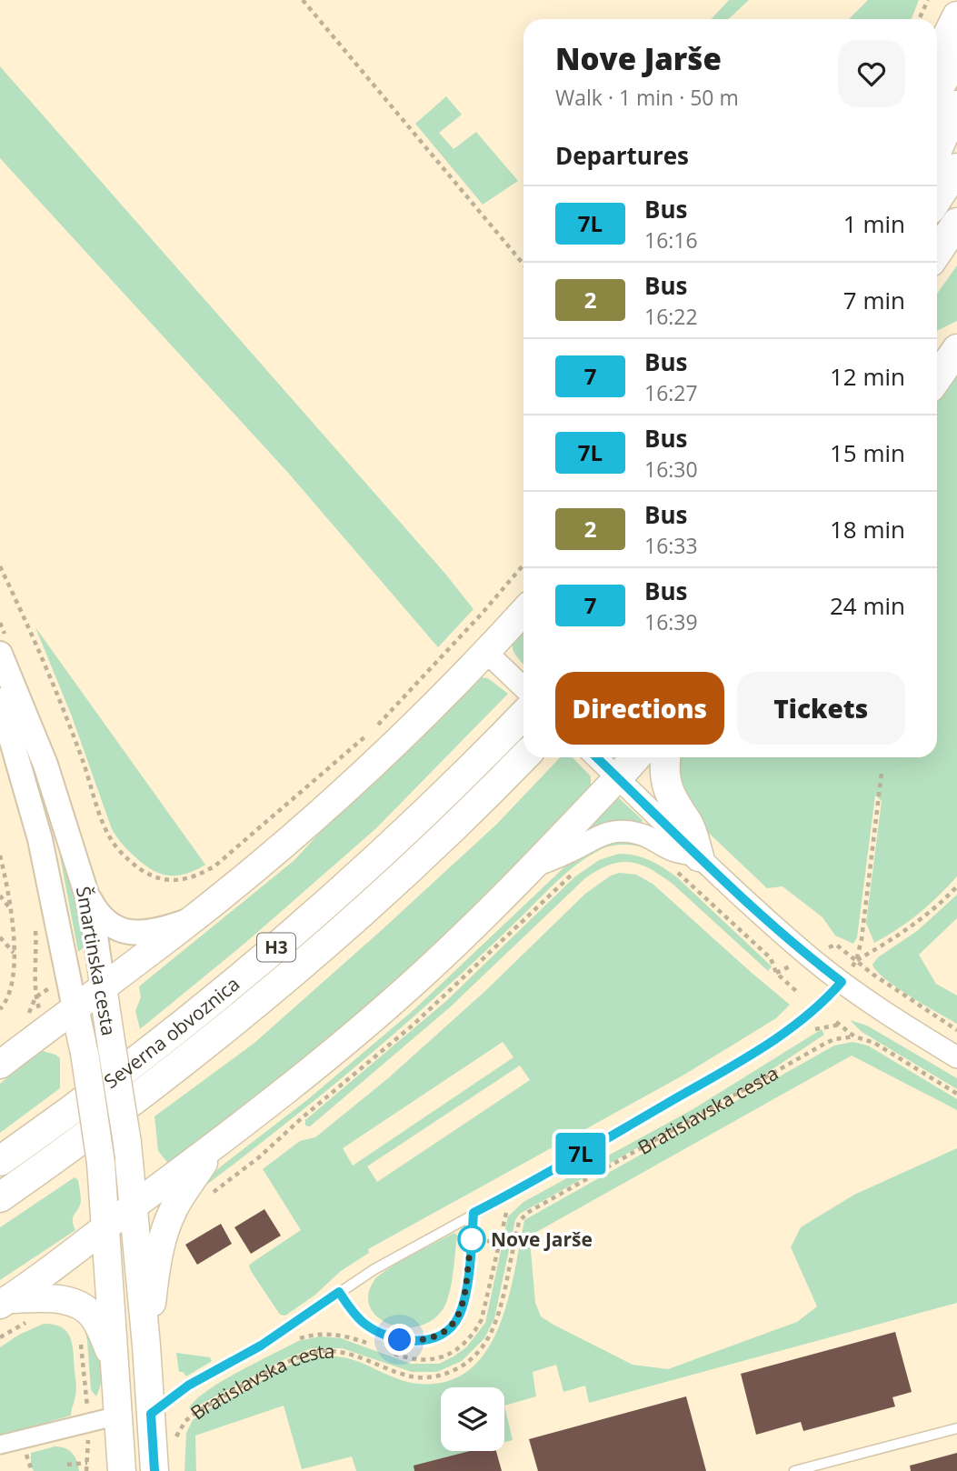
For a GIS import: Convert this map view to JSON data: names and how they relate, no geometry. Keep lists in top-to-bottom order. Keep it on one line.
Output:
{"streets":{"highway":["H3","Severna obvoznica"],"main road":["Šmartinska cesta"],"path":["Bratislavska cesta"]},"places":["Nove Jarše"],"lines":["bus line 7L"],"page":{"on_map":"7L","heading":[["Nove Jarše","Walk · 1 min · 50 m"],"Departures"],"list":[{"mark":"7L","name":"Bus","note":"16:16","value":"1 min"},{"mark":"2","name":"Bus","note":"16:22","value":"7 min"},{"mark":"7","name":"Bus","note":"16:27","value":"12 min"},{"mark":"7L","name":"Bus","note":"16:30","value":"15 min"},{"mark":"2","name":"Bus","note":"16:33","value":"18 min"},{"mark":"7","name":"Bus","note":"16:39","value":"24 min"}],"buttons":["Directions","Tickets"]}}
